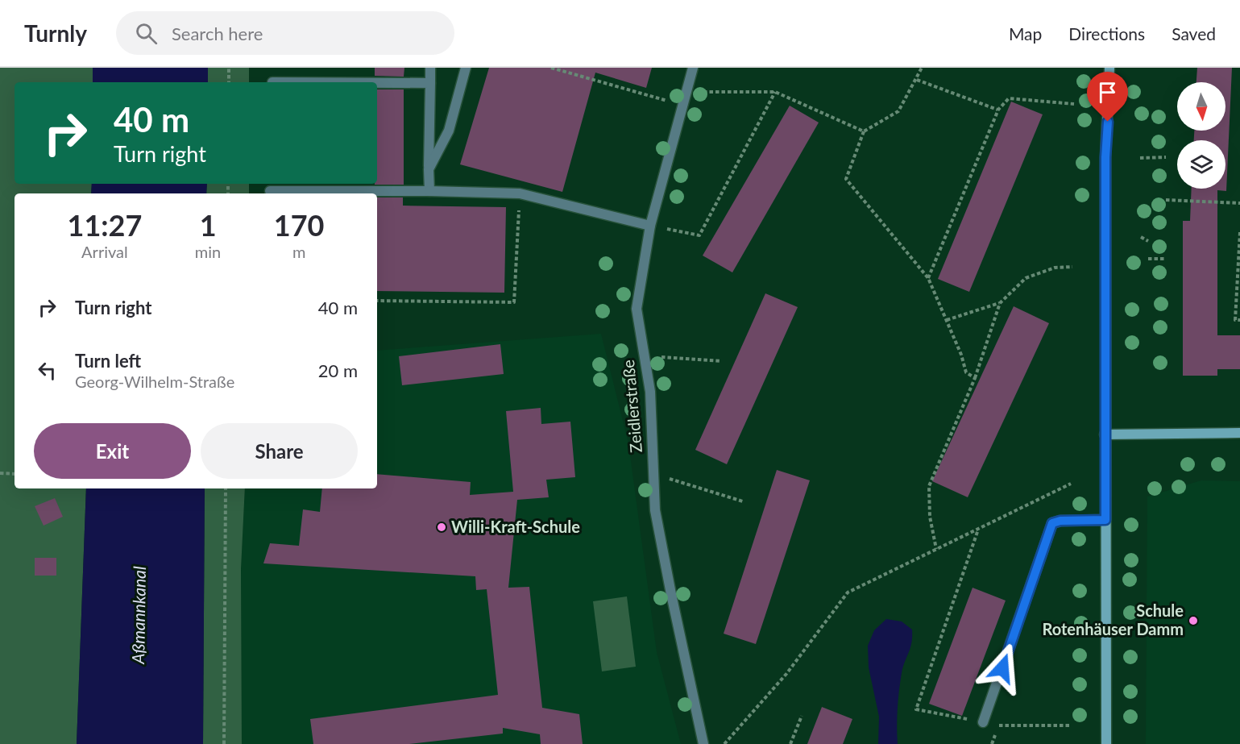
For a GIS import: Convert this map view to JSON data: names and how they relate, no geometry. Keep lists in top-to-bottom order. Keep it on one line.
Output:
{"streets":{"street":["Zeidlerstraße"]},"water":["Aßmannkanal"],"places":["Willi-Kraft-Schule","Schule Rotenhäuser Damm"],"north":"bottom","page":{"header":"Turnly","search":"Search here","nav":["Map","Directions","Saved"],"turn":["40 m","Turn right"],"eta":["11:27","Arrival","1","min","170","m"],"list":[{"name":"Turn right","value":"40 m"},{"name":"Turn left","note":"Georg-Wilhelm-Straße","value":"20 m"}],"buttons":["Exit","Share"]}}
